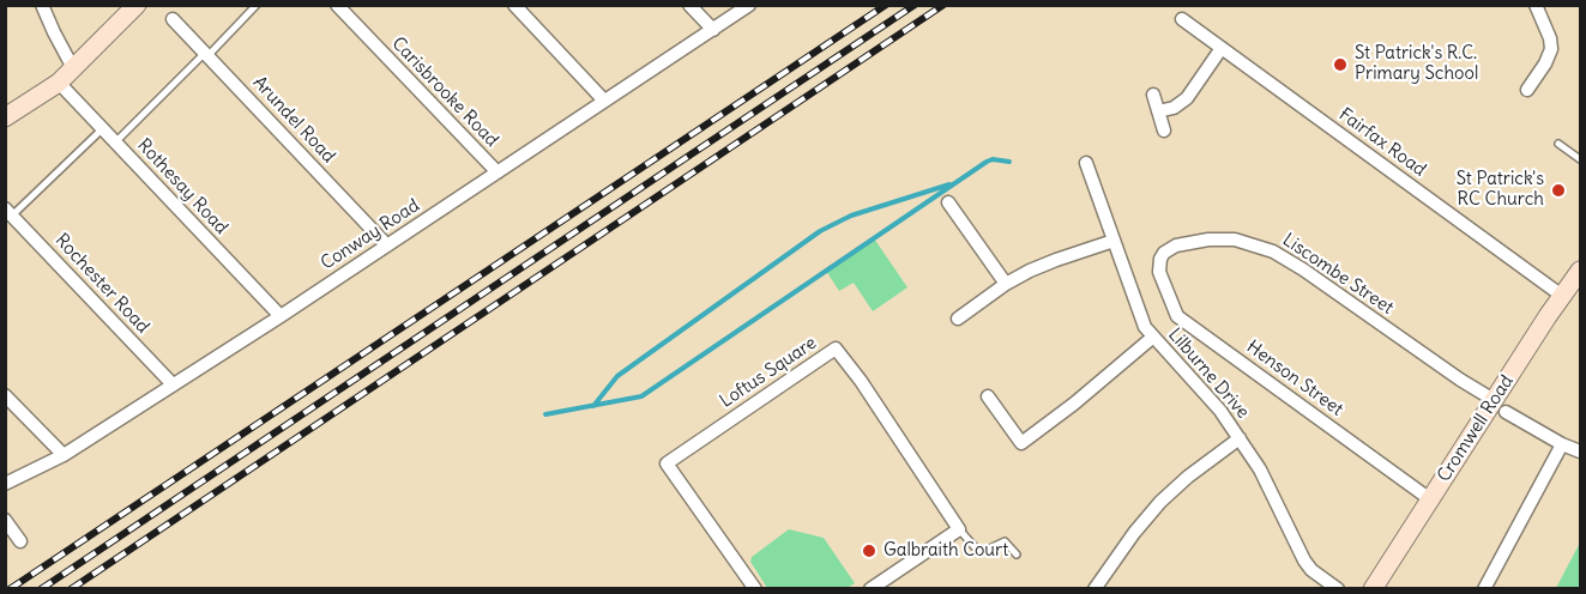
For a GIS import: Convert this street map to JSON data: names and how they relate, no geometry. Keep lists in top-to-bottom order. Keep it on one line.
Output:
{"streets":{"street":["Carisbrooke Road","Arundel Road","Fairfax Road","Rothesay Road","Conway Road","Liscombe Street","Rochester Road","Loftus Square","Lilburne Drive","Henson Street","Cromwell Road"]},"crossings":[["Carisbrooke Road","Conway Road"],["Arundel Road","Conway Road"],["Fairfax Road","Cromwell Road"],["Rothesay Road","Conway Road"],["Conway Road","Rochester Road"],["Liscombe Street","Henson Street"],["Liscombe Street","Cromwell Road"],["Henson Street","Cromwell Road"]],"places":["St Patrick's R.C. Primary School","St Patrick's RC Church","Galbraith Court"]}
